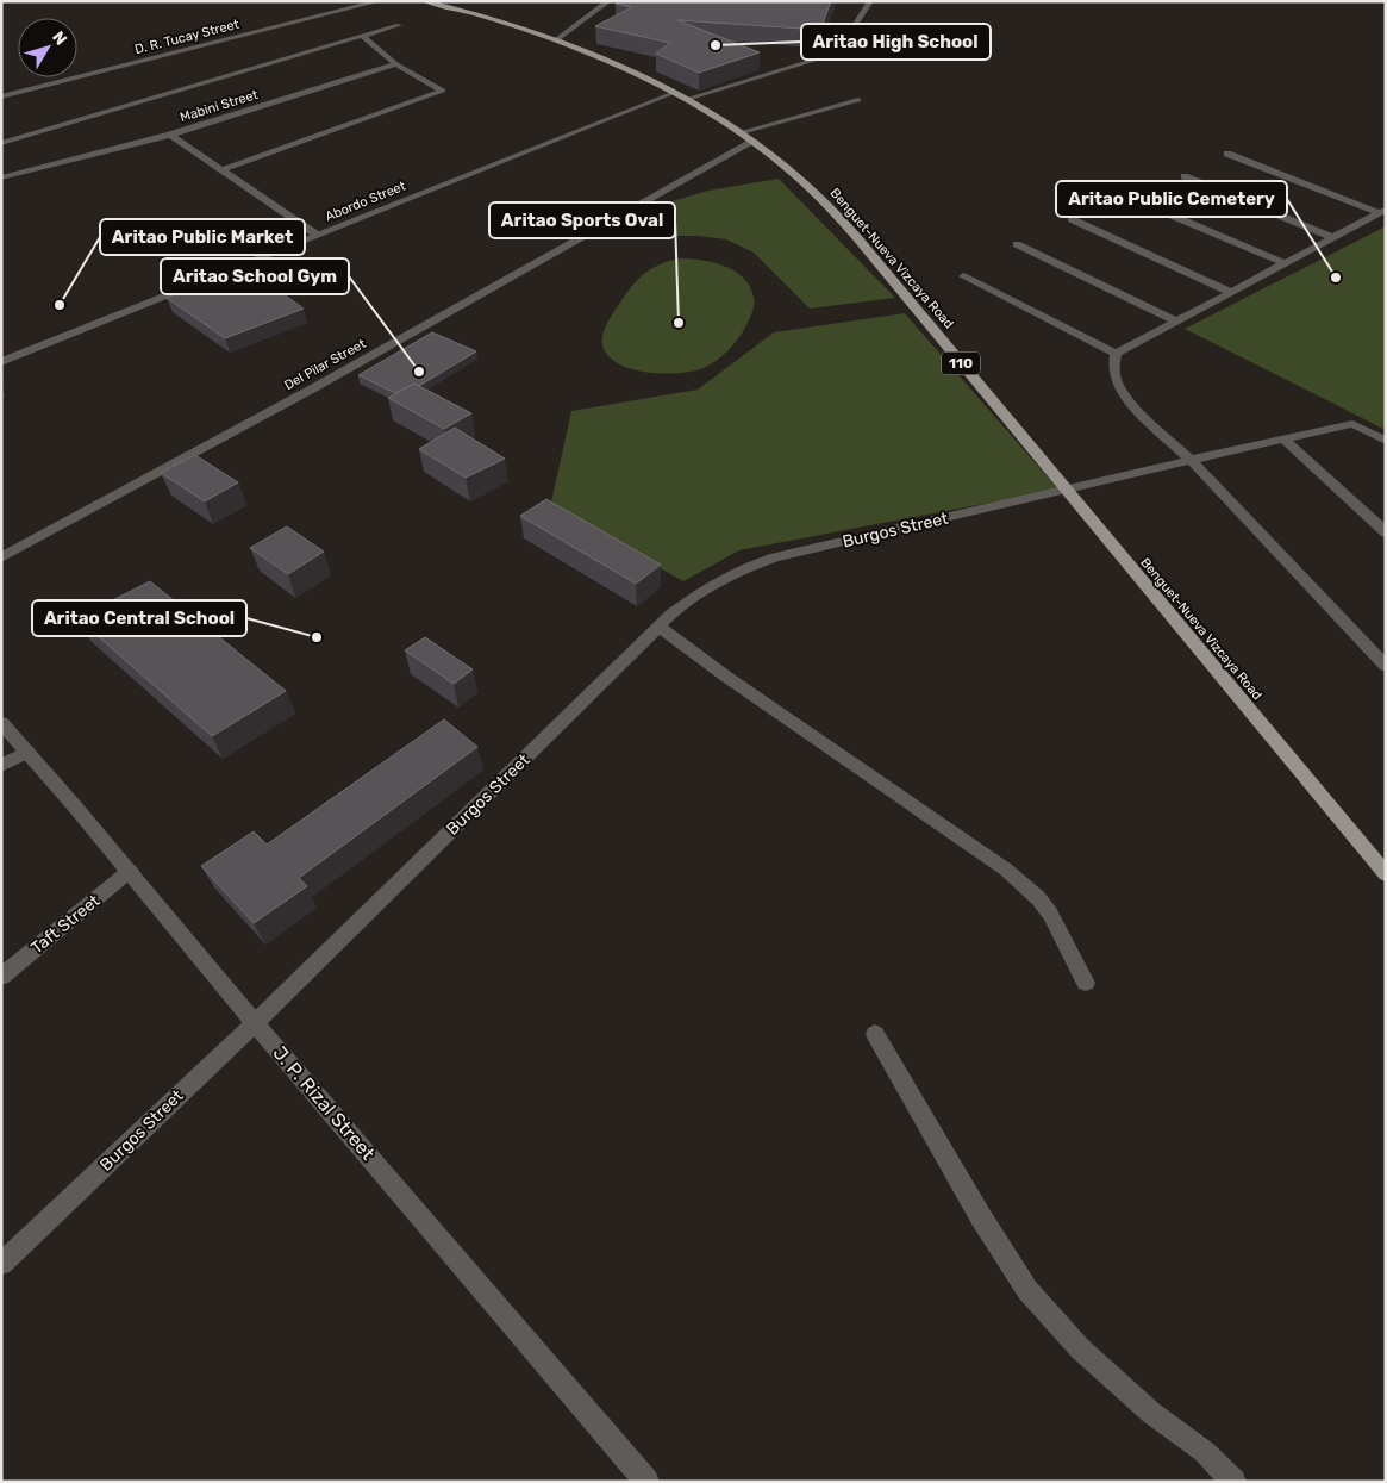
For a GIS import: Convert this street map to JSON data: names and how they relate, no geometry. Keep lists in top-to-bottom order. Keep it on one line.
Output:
{"streets":{"main road":["Benguet-Nueva Vizcaya Road","110"],"street":["D. R. Tucay Street","Mabini Street","Abordo Street","Del Pilar Street","Burgos Street","Taft Street","J. P. Rizal Street"]},"crossings":[["Abordo Street","Benguet-Nueva Vizcaya Road"],["Benguet-Nueva Vizcaya Road","Del Pilar Street"],["Benguet-Nueva Vizcaya Road","Burgos Street"],["Burgos Street","J. P. Rizal Street"],["Taft Street","J. P. Rizal Street"]],"places":["Aritao High School","Aritao Public Cemetery","Aritao Public Market","Aritao Sports Oval","Aritao School Gym","Aritao Central School"],"north":"top right"}
